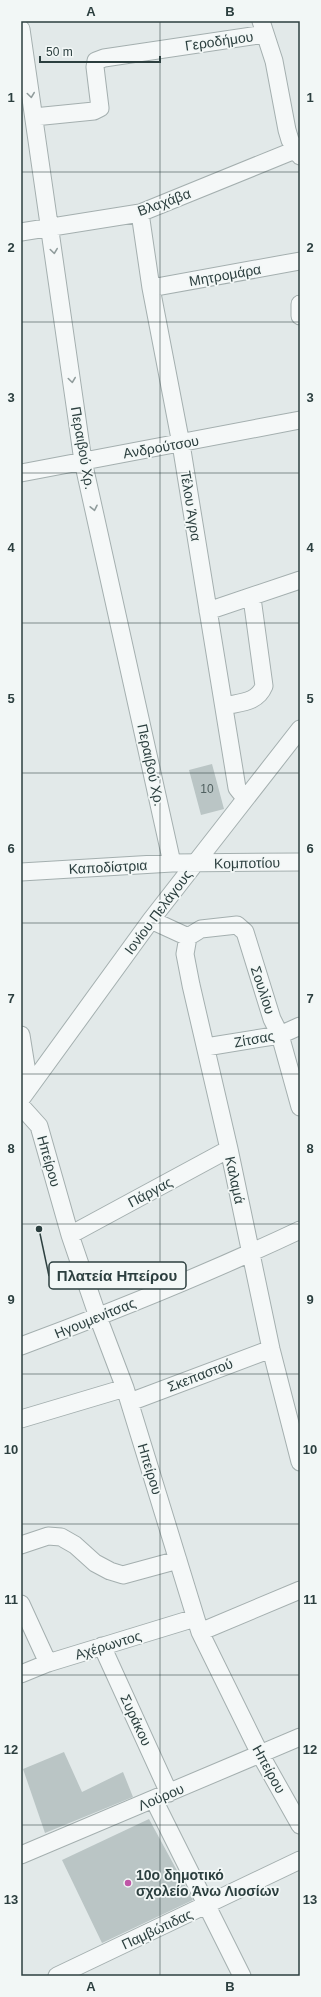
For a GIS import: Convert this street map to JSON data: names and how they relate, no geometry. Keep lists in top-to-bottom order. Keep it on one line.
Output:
{"streets":{"street":["Γεροδήμου","Βλαχάβα","Μητρομάρα","Ανδρούτσου","Περαιβού Χρ.","Τέλου Άγρα","Κομποτίου","Καποδίστρια","Ιονίου Πελάγους","Σουλίου","Ζίτσας","Ηπείρου","Καλαμά","Πάργας","Ηγουμενίτσας","Σκεπαστού","Αχέρωντος","Συράκου","Λούρου","Παμβώτιδας"]},"crossings":[["Γεροδήμου","Περαιβού Χρ."],["Βλαχάβα","Περαιβού Χρ."],["Βλαχάβα","Τέλου Άγρα"],["Μητρομάρα","Τέλου Άγρα"],["Ανδρούτσου","Περαιβού Χρ."],["Ανδρούτσου","Τέλου Άγρα"],["Περαιβού Χρ.","Καποδίστρια"],["Τέλου Άγρα","Ιονίου Πελάγους"],["Κομποτίου","Καποδίστρια"],["Κομποτίου","Ιονίου Πελάγους"],["Καποδίστρια","Ιονίου Πελάγους"],["Σουλίου","Ζίτσας"],["Σουλίου","Καλαμά"],["Ζίτσας","Καλαμά"],["Ηπείρου","Πάργας"],["Ηπείρου","Ηγουμενίτσας"],["Ηπείρου","Σκεπαστού"],["Ηπείρου","Αχέρωντος"],["Ηπείρου","Λούρου"],["Καλαμά","Πάργας"],["Καλαμά","Ηγουμενίτσας"],["Καλαμά","Σκεπαστού"],["Αχέρωντος","Συράκου"],["Συράκου","Λούρου"]],"one_way":["Περαιβού Χρ."],"places":["Πλατεία Ηπείρου","10ο δημοτικό σχολείο Άνω Λιοσίων"],"house_numbers":["10"],"scale_bar":"50 m","grid":{"columns":["A","B"],"rows":["1","2","3","4","5","6","7","8","9","10","11","12","13"]}}
